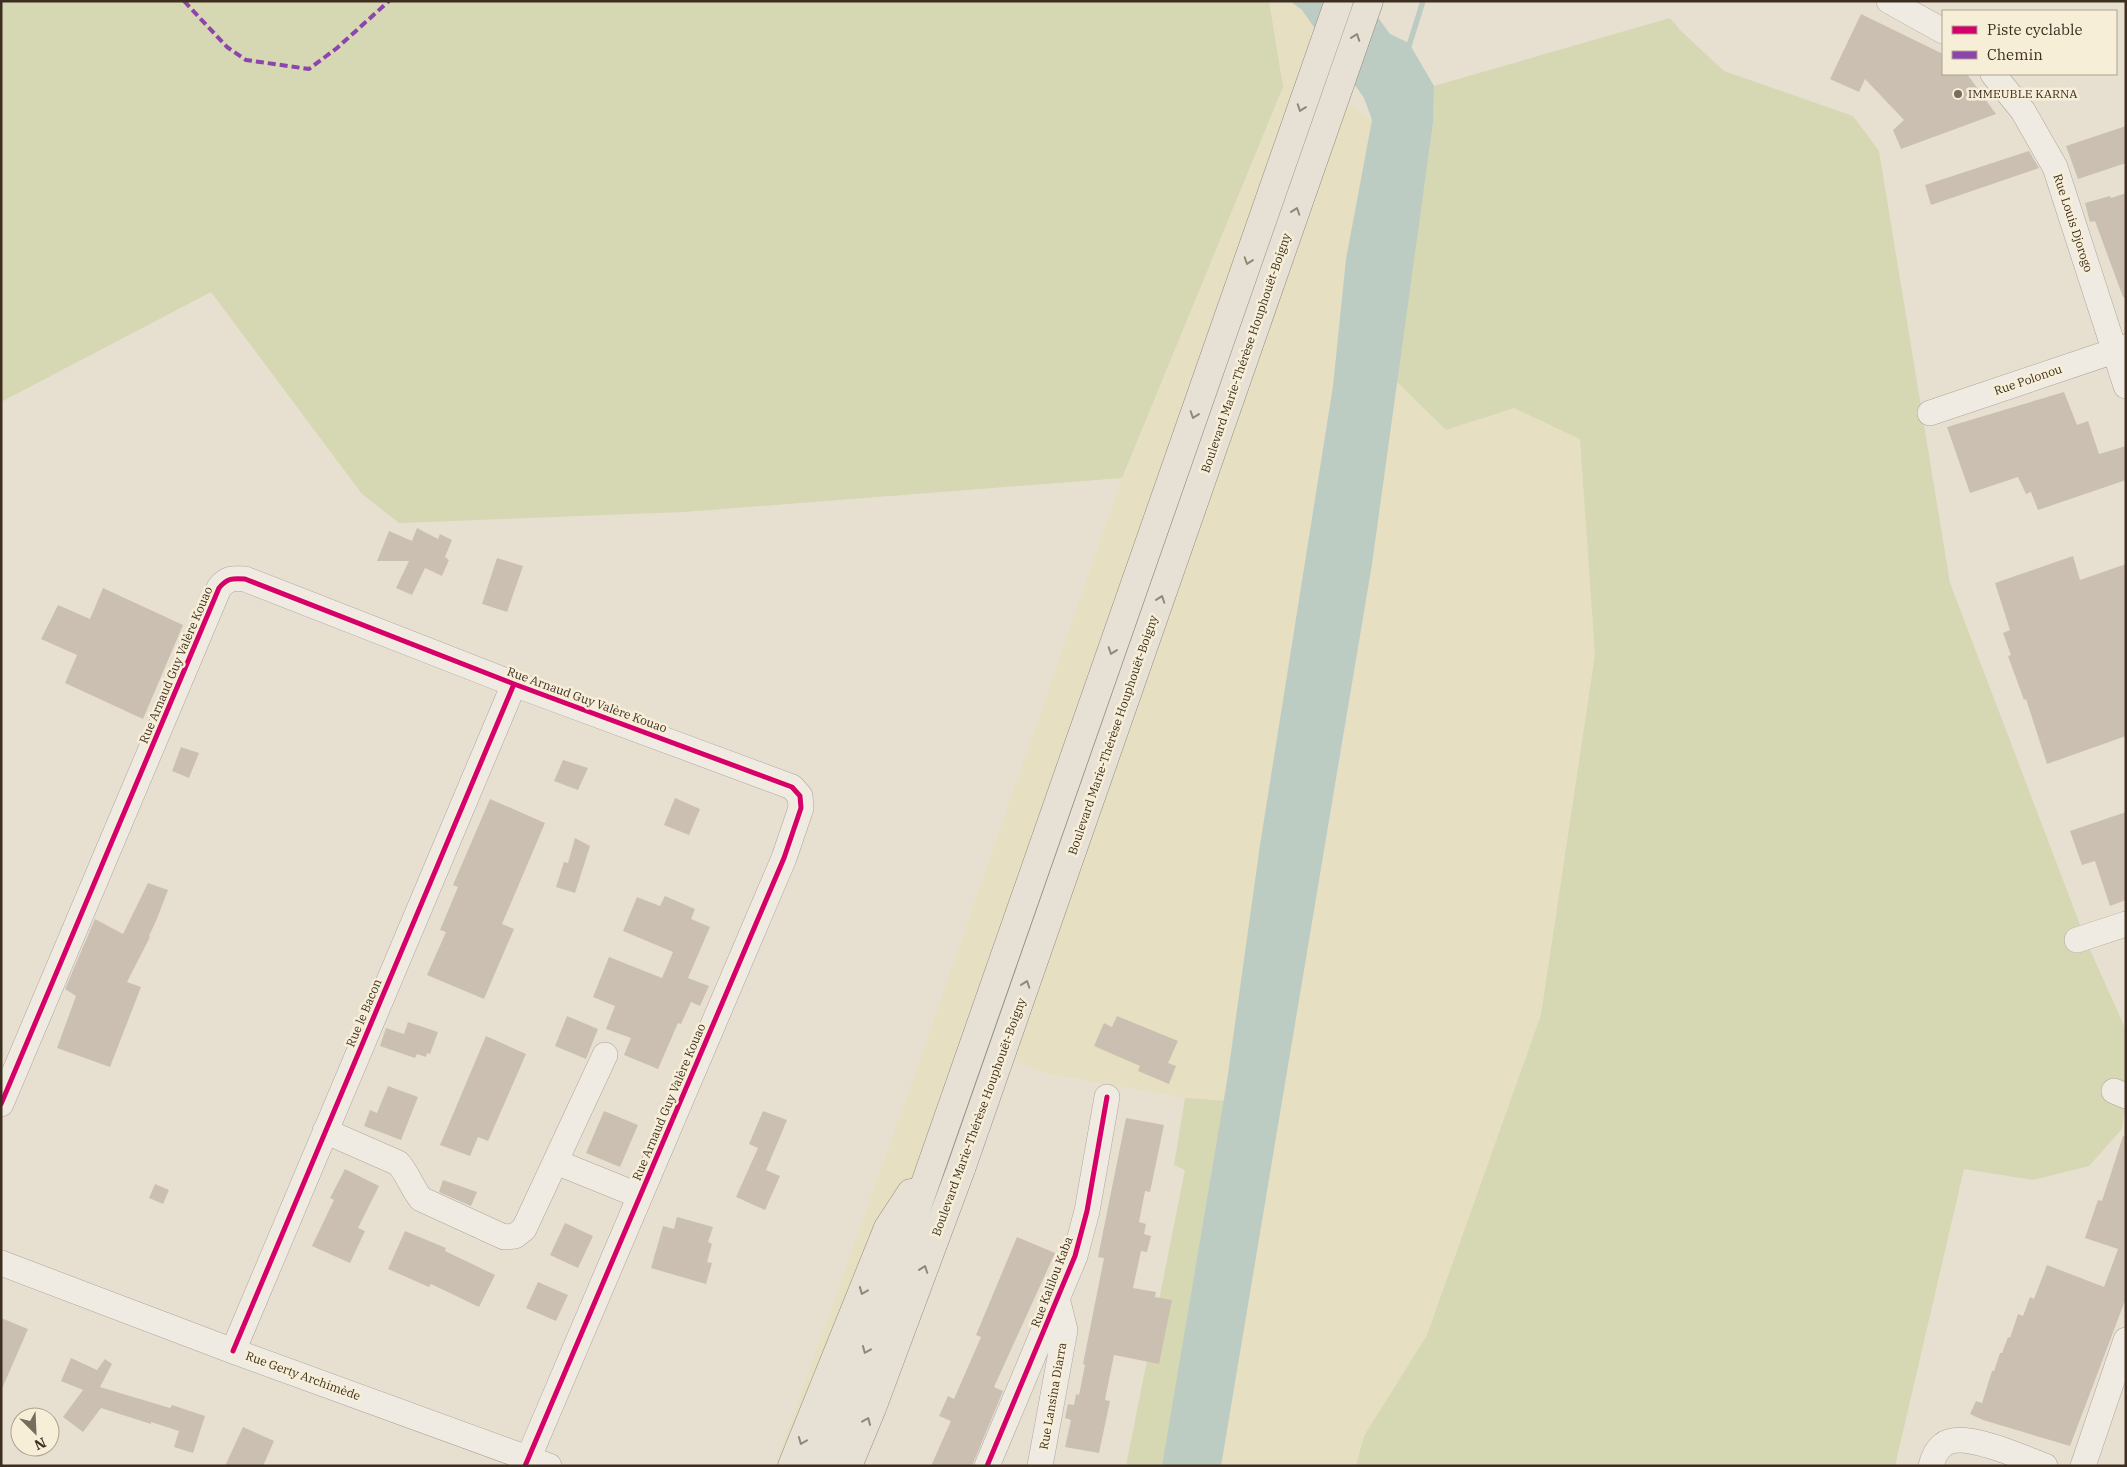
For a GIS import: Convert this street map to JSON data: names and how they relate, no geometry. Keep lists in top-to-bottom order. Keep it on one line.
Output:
{"streets":{"main road":["Boulevard Marie-Thérèse Houphouët-Boigny"],"street":["Rue Louis Djorogo","Rue Polonou","Rue Arnaud Guy Valère Kouao","Rue le Bacon","Rue Kalilou Kaba","Rue Gerty Archimède","Rue Lansina Diarra"]},"crossings":[["Rue Louis Djorogo","Rue Polonou"],["Rue Arnaud Guy Valère Kouao","Rue le Bacon"],["Rue Arnaud Guy Valère Kouao","Rue Gerty Archimède"],["Rue le Bacon","Rue Gerty Archimède"],["Rue Kalilou Kaba","Rue Lansina Diarra"]],"places":["IMMEUBLE KARNA"],"legend":["Piste cyclable","Chemin"],"north":"bottom right"}
